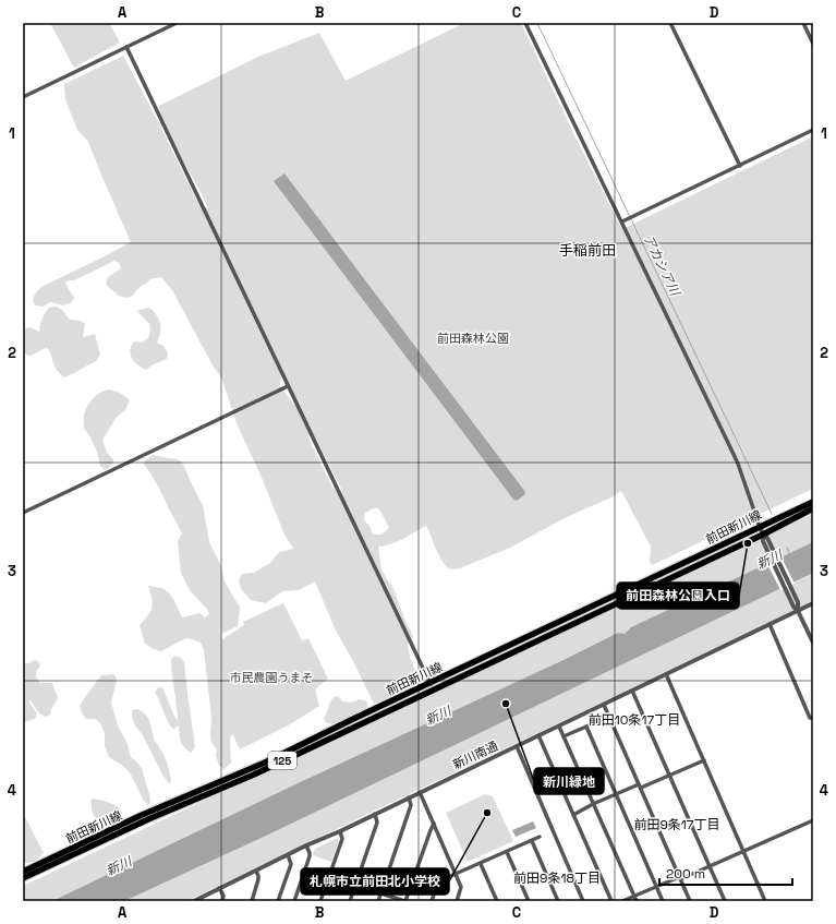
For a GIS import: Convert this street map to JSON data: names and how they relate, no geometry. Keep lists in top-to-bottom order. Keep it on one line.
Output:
{"streets":{"main road":["前田新川線","125"],"street":["新川南通"]},"districts":["手稲前田","前田10条17丁目","前田9条17丁目","前田9条18丁目"],"water":["アカシア川","新川"],"parks":["前田森林公園","市民農園うまそ"],"places":["前田森林公園入口","新川緑地","札幌市立前田北小学校"],"scale_bar":"200 m","grid":{"columns":["A","B","C","D"],"rows":["1","2","3","4"]}}
